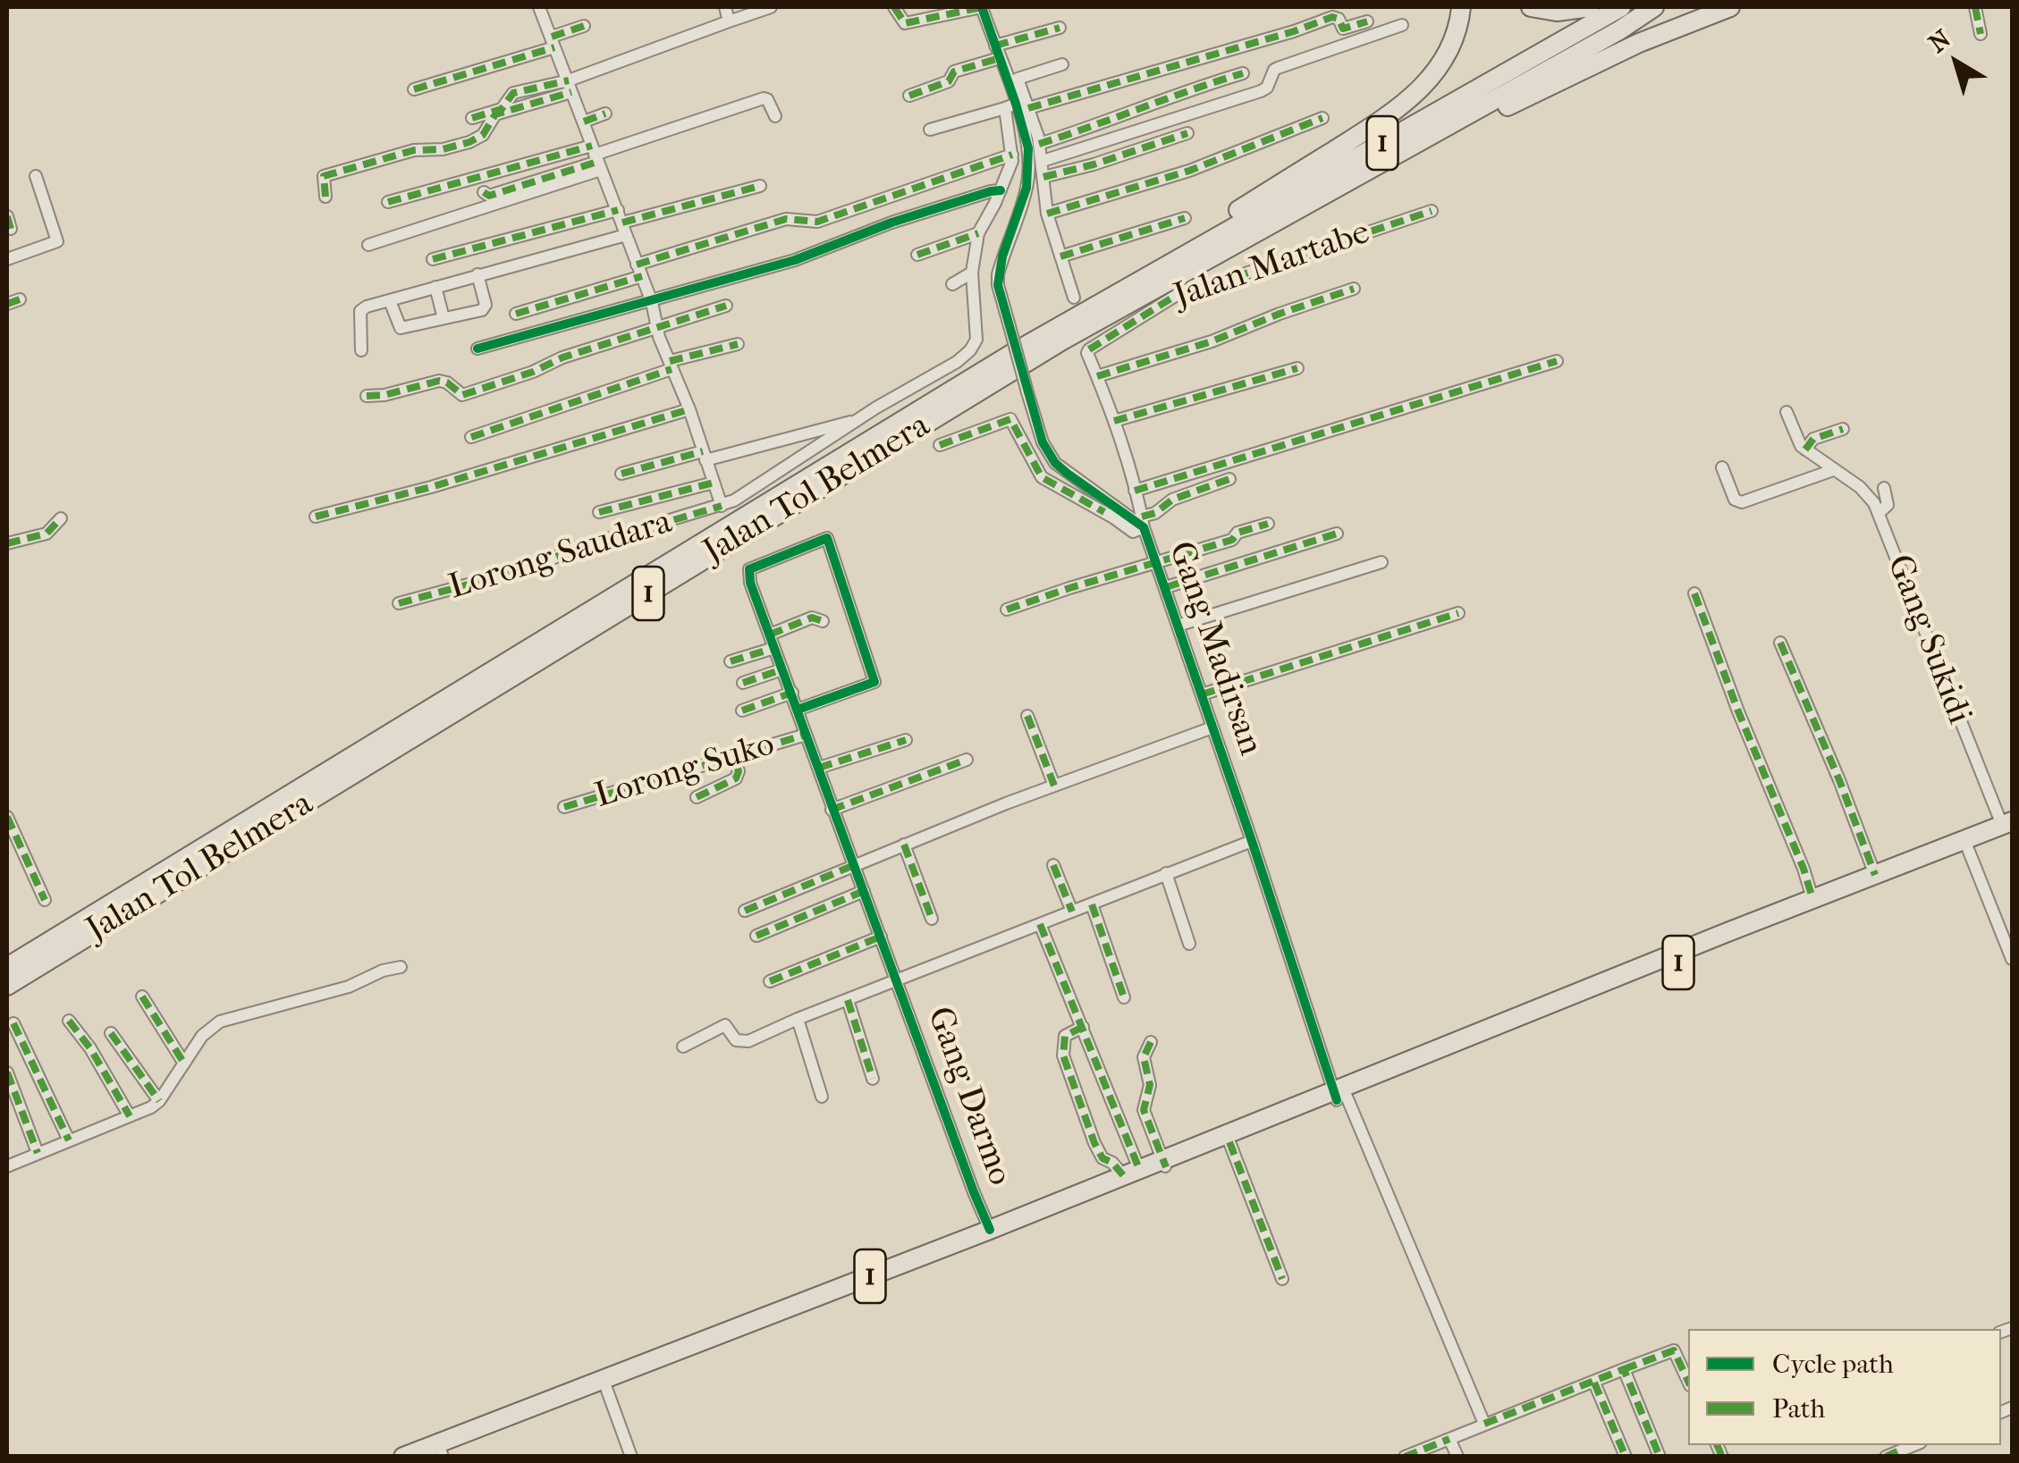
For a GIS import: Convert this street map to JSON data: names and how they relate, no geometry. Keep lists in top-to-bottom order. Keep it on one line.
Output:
{"streets":{"highway":["1","Jalan Tol Belmera"],"street":["Jalan Martabe","Lorong Saudara","Gang Sukidi","Gang Madirsan","Lorong Suko","Gang Darmo"]},"crossings":[["1","Jalan Tol Belmera"],["1","Gang Sukidi"],["1","Gang Madirsan"],["1","Gang Darmo"],["Lorong Suko","Gang Darmo"]],"legend":["Cycle path","Path"],"north":"top left"}
